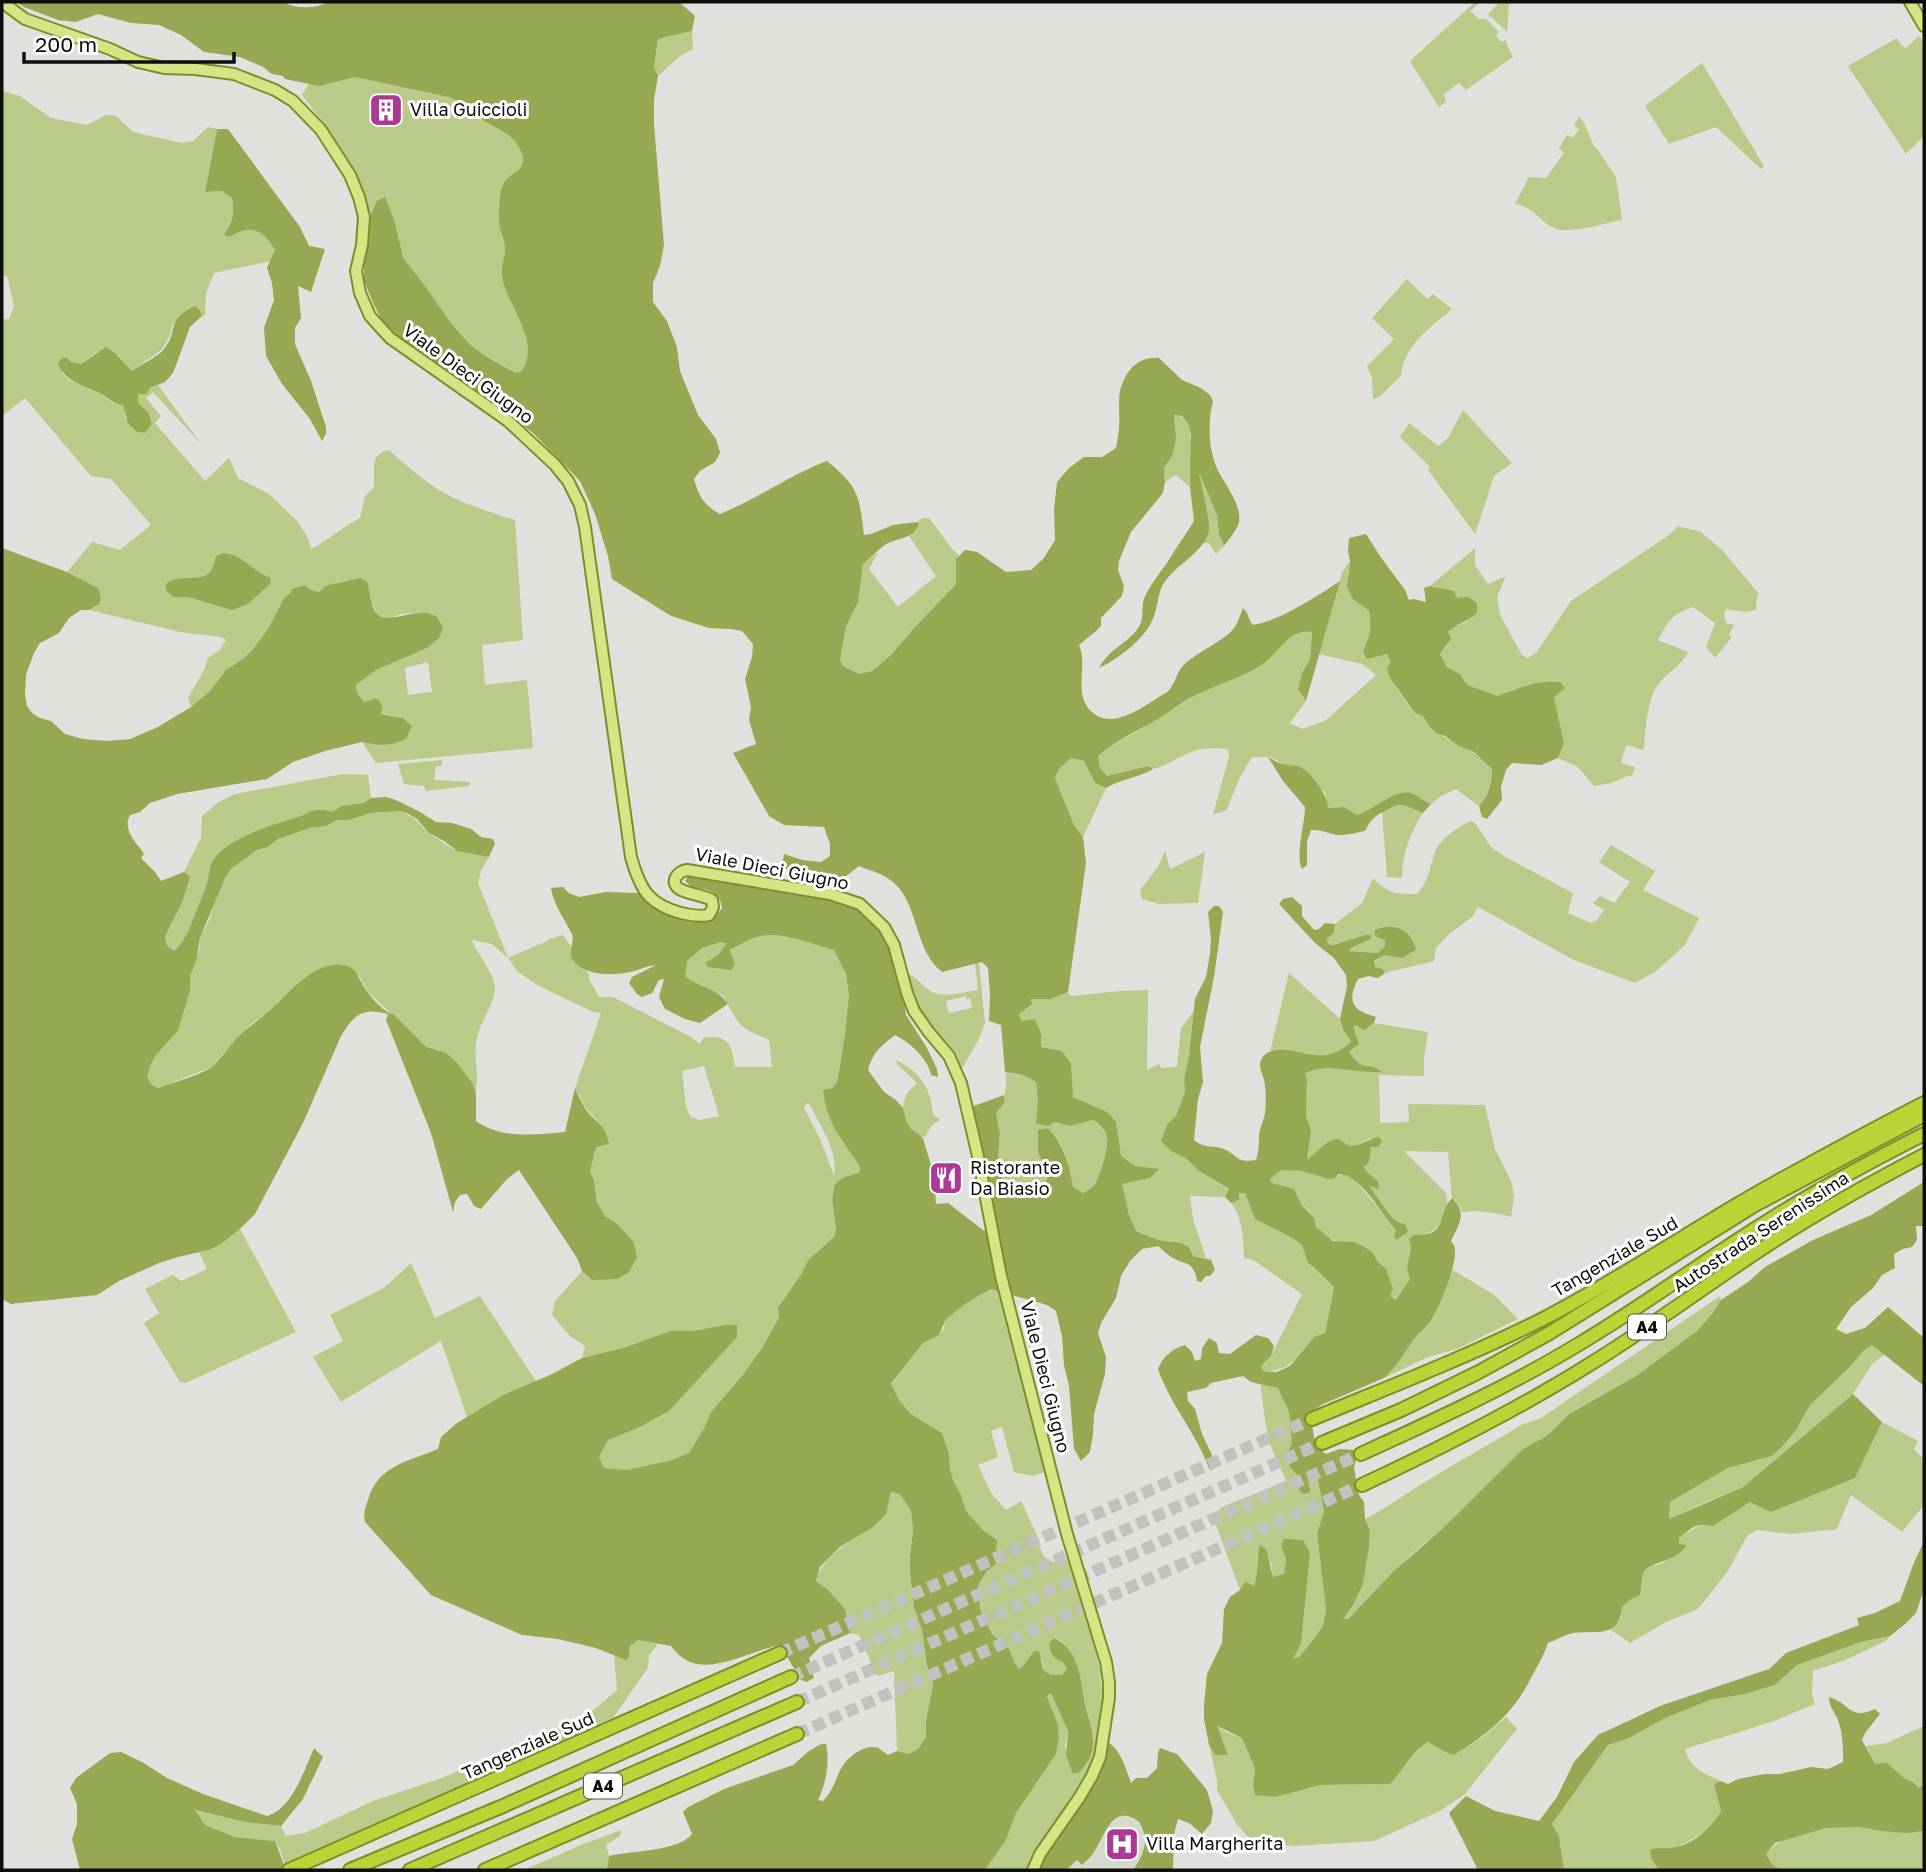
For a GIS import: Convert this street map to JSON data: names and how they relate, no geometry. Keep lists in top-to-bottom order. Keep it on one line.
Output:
{"streets":{"highway":["Autostrada Serenissima","Tangenziale Sud","A4"],"main road":["Viale Dieci Giugno"]},"places":{"building":["Villa Guiccioli"],"restaurant":["Ristorante Da Biasio"],"hospital":["Villa Margherita"]},"scale_bar":"200 m"}
